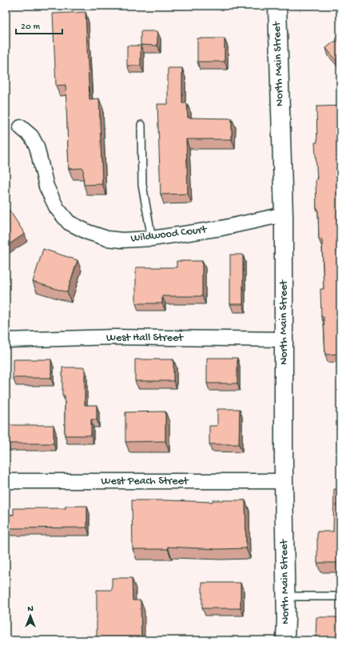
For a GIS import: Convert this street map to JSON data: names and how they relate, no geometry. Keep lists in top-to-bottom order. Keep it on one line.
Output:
{"streets":{"main road":["North Main Street"],"street":["Wildwood Court","West Hall Street","West Peach Street"]},"crossings":[["North Main Street","Wildwood Court"],["North Main Street","West Hall Street"],["North Main Street","West Peach Street"]],"scale_bar":"20 m","north":"top"}
